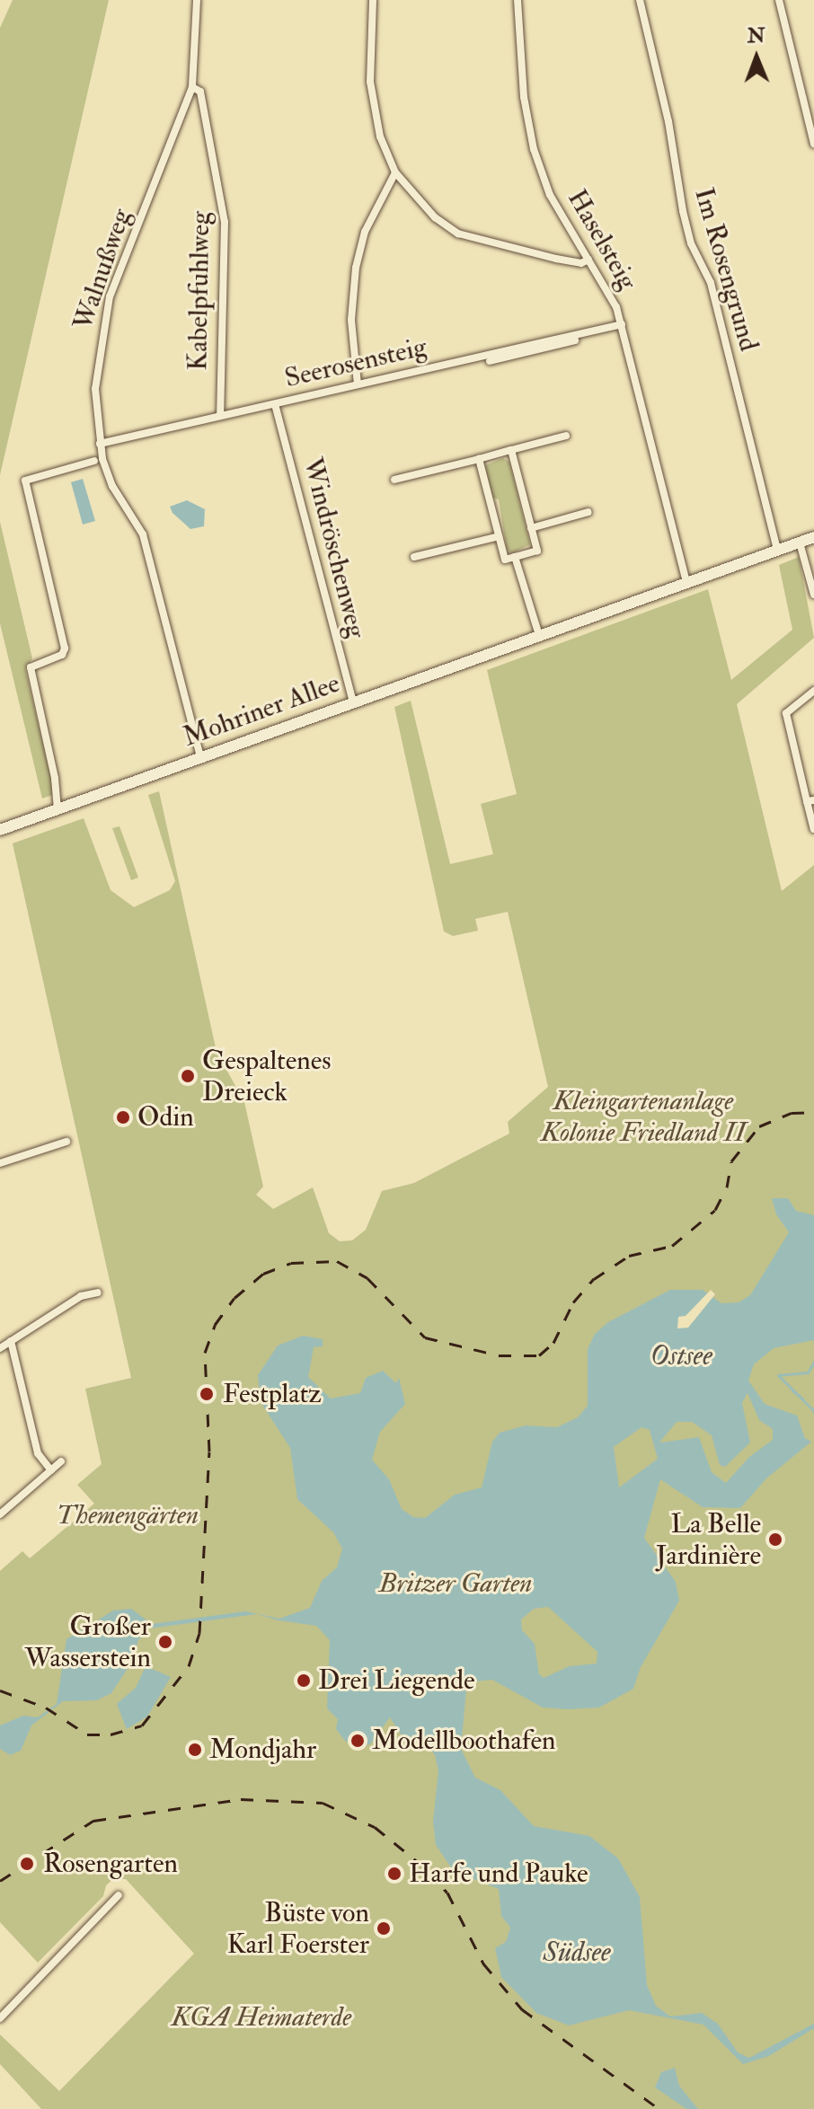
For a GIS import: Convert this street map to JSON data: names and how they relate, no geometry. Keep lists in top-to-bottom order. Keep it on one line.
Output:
{"streets":{"main road":["Mohriner Allee"],"street":["Haselsteig","Walnußweg","Im Rosengrund","Kabelpfuhlweg","Seerosensteig","Windröschenweg"]},"crossings":[["Haselsteig","Seerosensteig"],["Haselsteig","Mohriner Allee"],["Walnußweg","Kabelpfuhlweg"],["Walnußweg","Seerosensteig"],["Walnußweg","Mohriner Allee"],["Im Rosengrund","Mohriner Allee"],["Kabelpfuhlweg","Seerosensteig"],["Seerosensteig","Windröschenweg"],["Windröschenweg","Mohriner Allee"]],"water":["Ostsee","Südsee"],"parks":["Kleingartenanlage Kolonie Friedland II","Themengärten","Britzer Garten","KGA Heimaterde"],"places":["Gespaltenes Dreieck","Odin","Festplatz","La Belle Jardinière","Großer Wasserstein","Drei Liegende","Modellboothafen","Mondjahr","Rosengarten","Harfe und Pauke","Büste von Karl Foerster"],"north":"top"}
